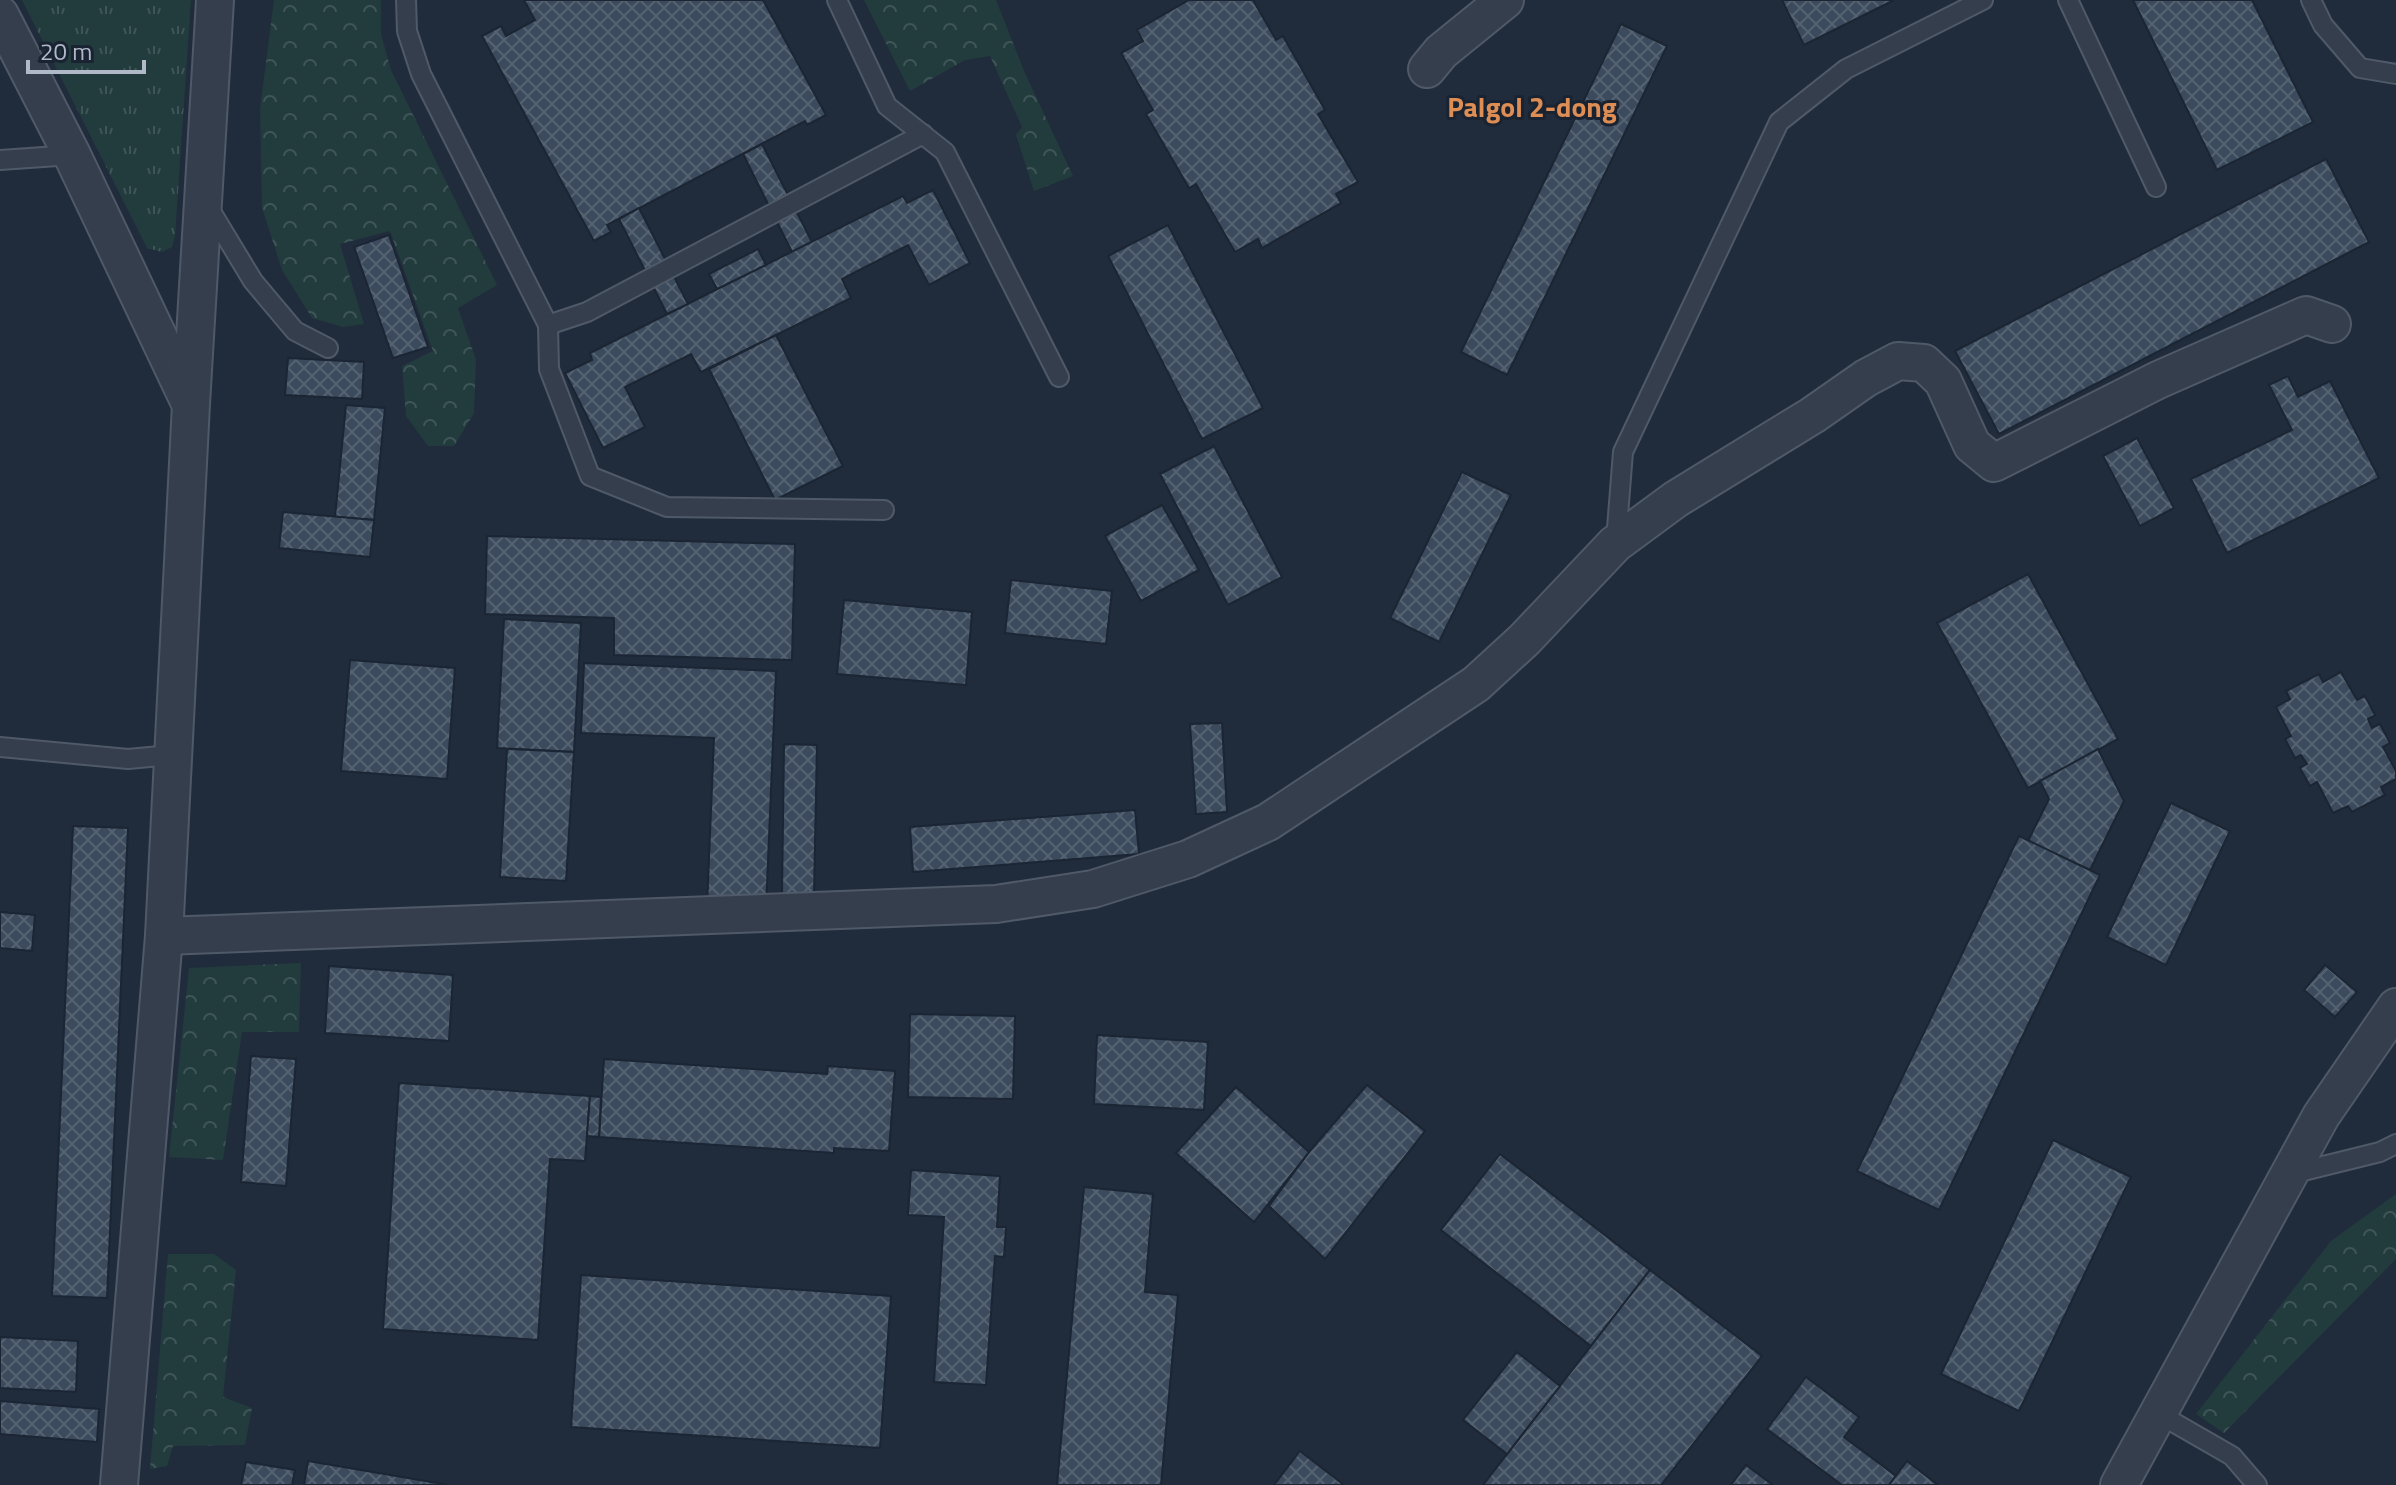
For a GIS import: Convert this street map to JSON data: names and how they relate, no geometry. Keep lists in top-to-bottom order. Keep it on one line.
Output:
{"districts":["Palgol 2-dong"],"scale_bar":"20 m"}
